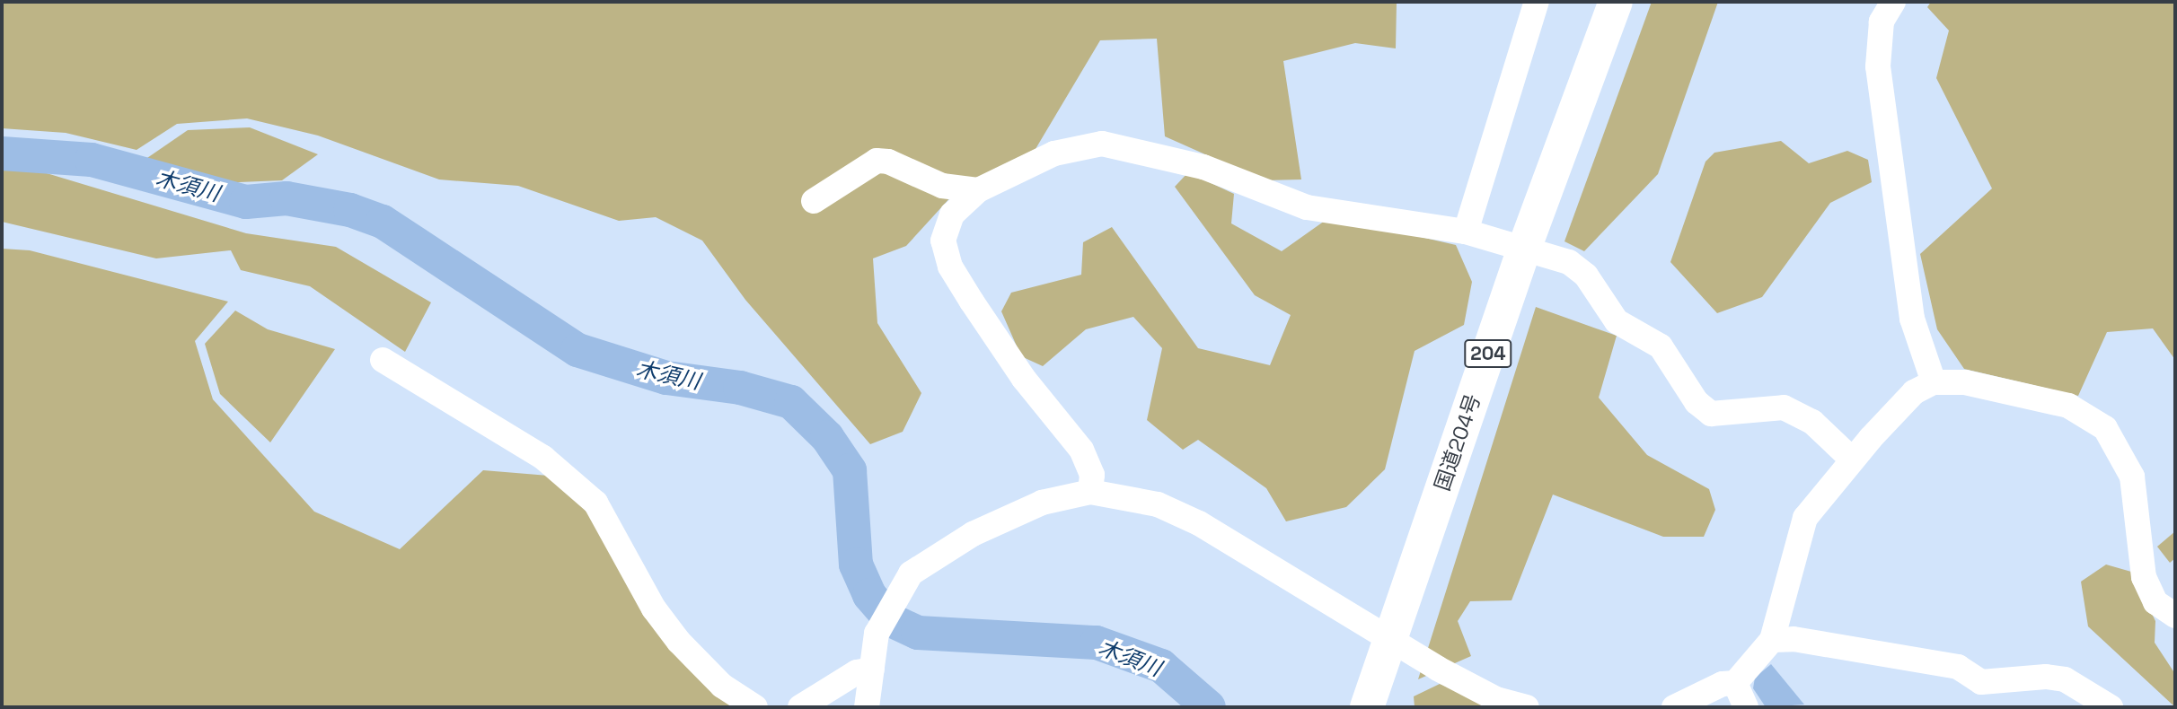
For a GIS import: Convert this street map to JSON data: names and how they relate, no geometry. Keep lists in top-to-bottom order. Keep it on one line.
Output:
{"streets":{"highway":["204","国道204号"]},"water":["木須川"]}
